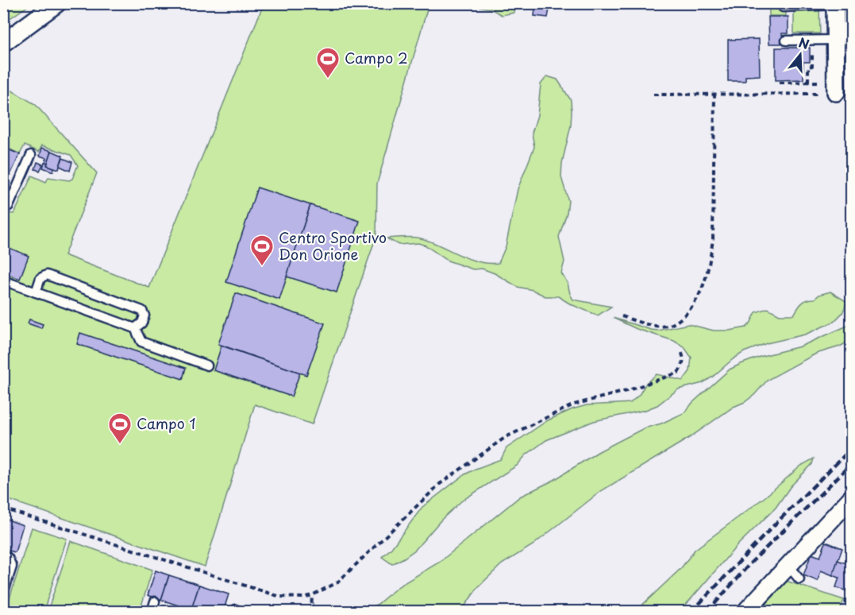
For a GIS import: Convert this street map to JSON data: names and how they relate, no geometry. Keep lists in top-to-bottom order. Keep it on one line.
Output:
{"places":{"sports":["Campo 2","Centro Sportivo Don Orione","Campo 1"]},"north":"top"}
